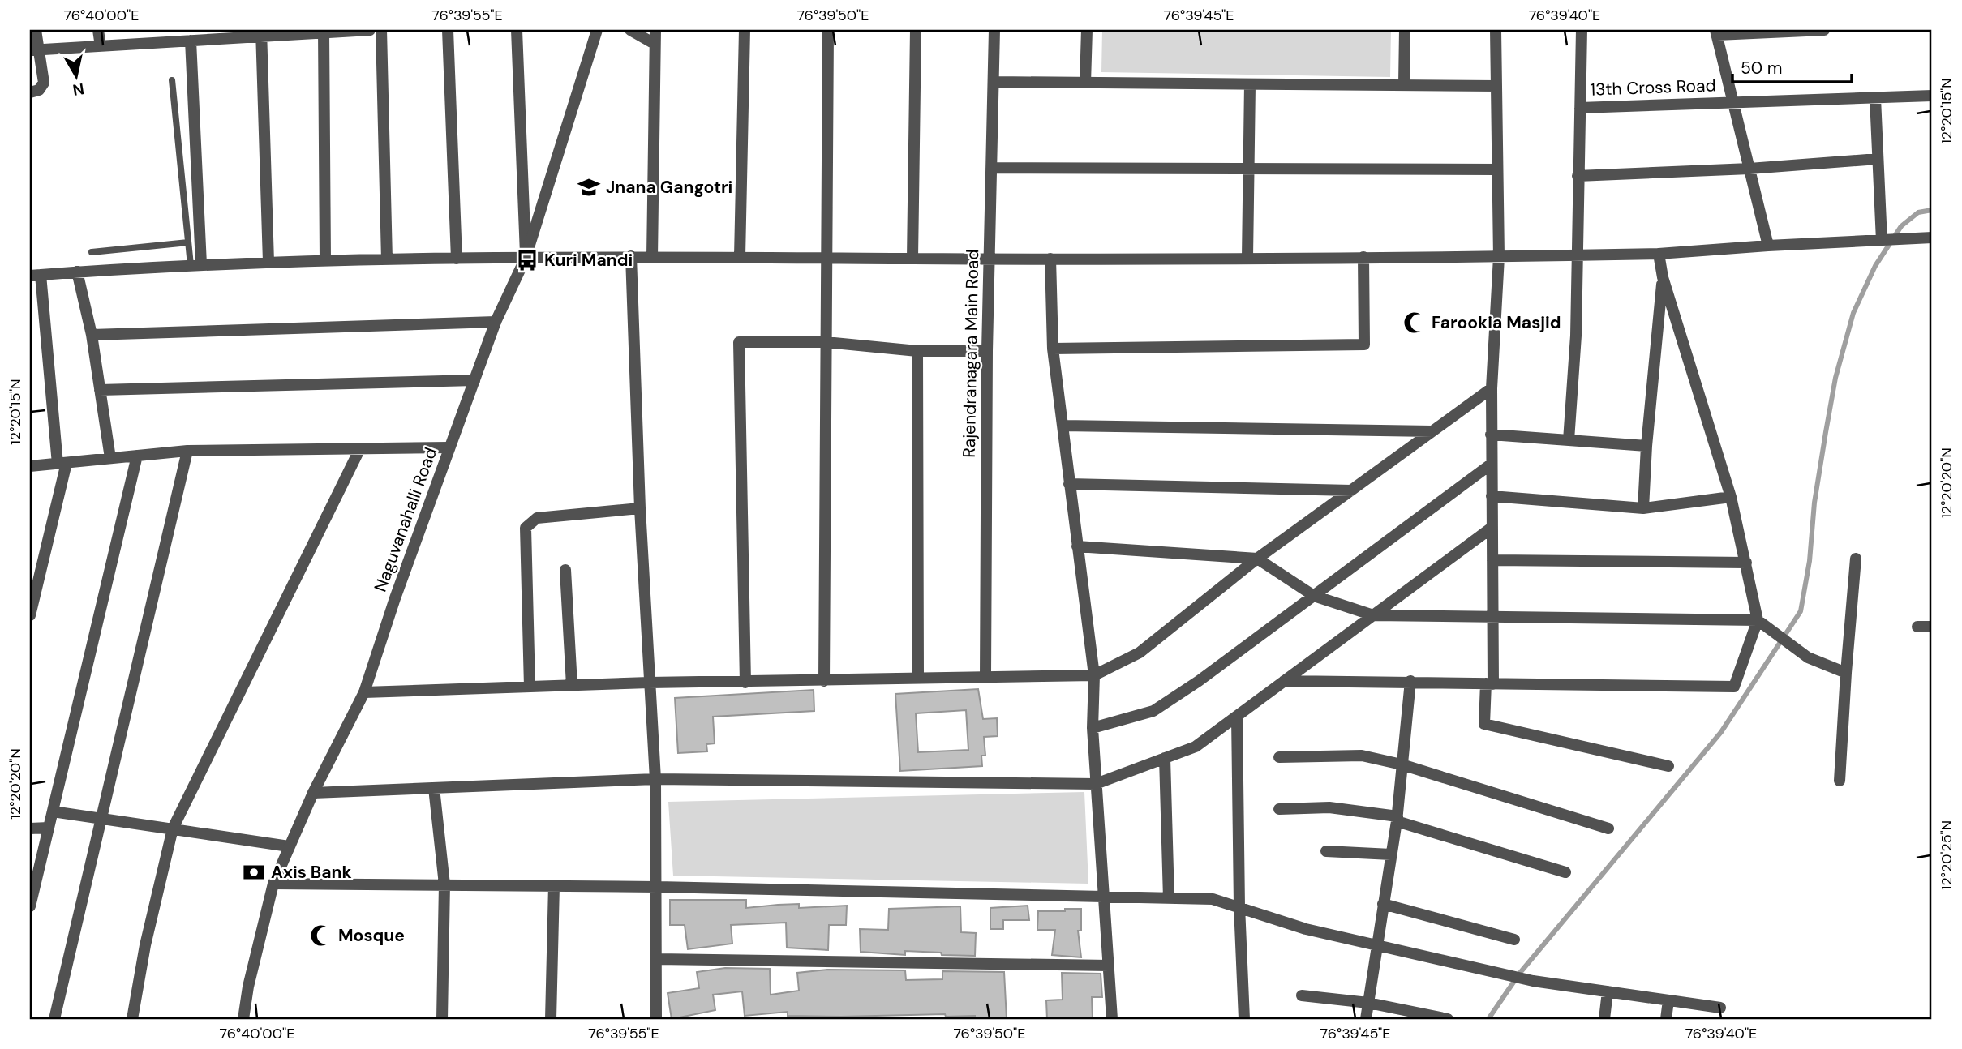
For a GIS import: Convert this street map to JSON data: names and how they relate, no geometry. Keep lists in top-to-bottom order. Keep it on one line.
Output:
{"streets":{"street":["13th Cross Road","Rajendranagara Main Road","Naguvanahalli Road"]},"places":{"school or university":["Jnana Gangotri"],"bus stop":["Kuri Mandi"],"mosque":["Farookia Masjid","Mosque"],"bank":["Axis Bank"]},"scale_bar":"50 m","north":"bottom","coordinates":["76°40'00\"E","76°39'55\"E","76°39'50\"E","76°39'45\"E","76°39'40\"E","12°20'15\"N","12°20'20\"N","12°20'25\"N"]}
